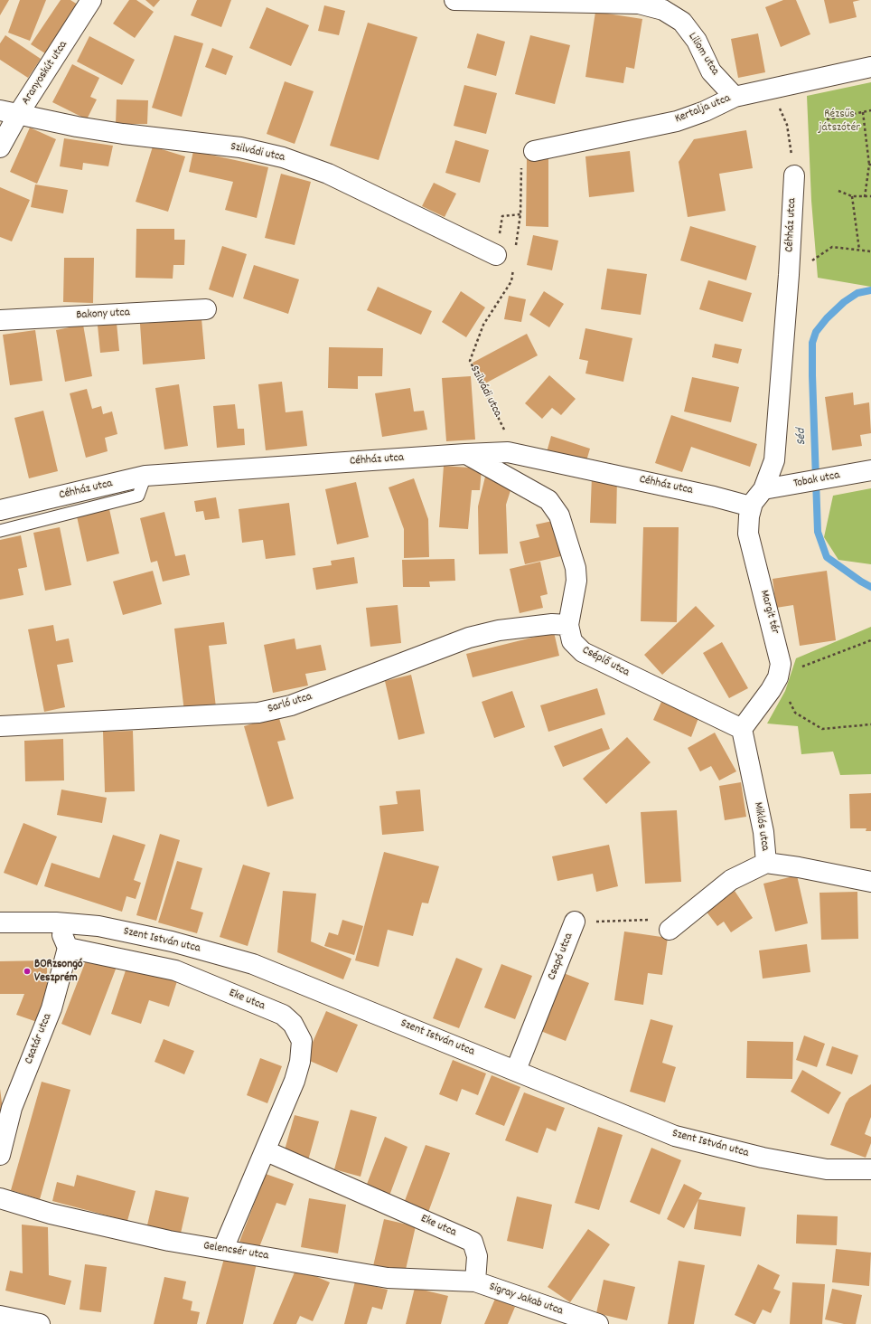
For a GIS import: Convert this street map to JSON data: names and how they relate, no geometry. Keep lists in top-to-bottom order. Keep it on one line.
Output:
{"streets":{"street":["Liliom utca","Aranyoskút utca","Kertalja utca","Szilvádi utca","Céhház utca","Bakony utca","Tobak utca","Margit tér","Cséplő utca","Sarló utca","Miklós utca","Szent István utca","Csapó utca","Eke utca","Csatár utca","Gelencsér utca","Sigray Jakab utca"]},"crossings":[["Liliom utca","Kertalja utca"],["Aranyoskút utca","Szilvádi utca"],["Szilvádi utca","Céhház utca"],["Céhház utca","Tobak utca"],["Céhház utca","Margit tér"],["Céhház utca","Cséplő utca"],["Tobak utca","Margit tér"],["Margit tér","Cséplő utca"],["Margit tér","Miklós utca"],["Cséplő utca","Sarló utca"],["Cséplő utca","Miklós utca"],["Szent István utca","Csapó utca"],["Eke utca","Csatár utca"],["Eke utca","Gelencsér utca"],["Eke utca","Sigray Jakab utca"],["Gelencsér utca","Sigray Jakab utca"]],"water":["Séd"],"parks":["Rézsűs játszótér"],"places":["BORzsongó Veszprém"]}
